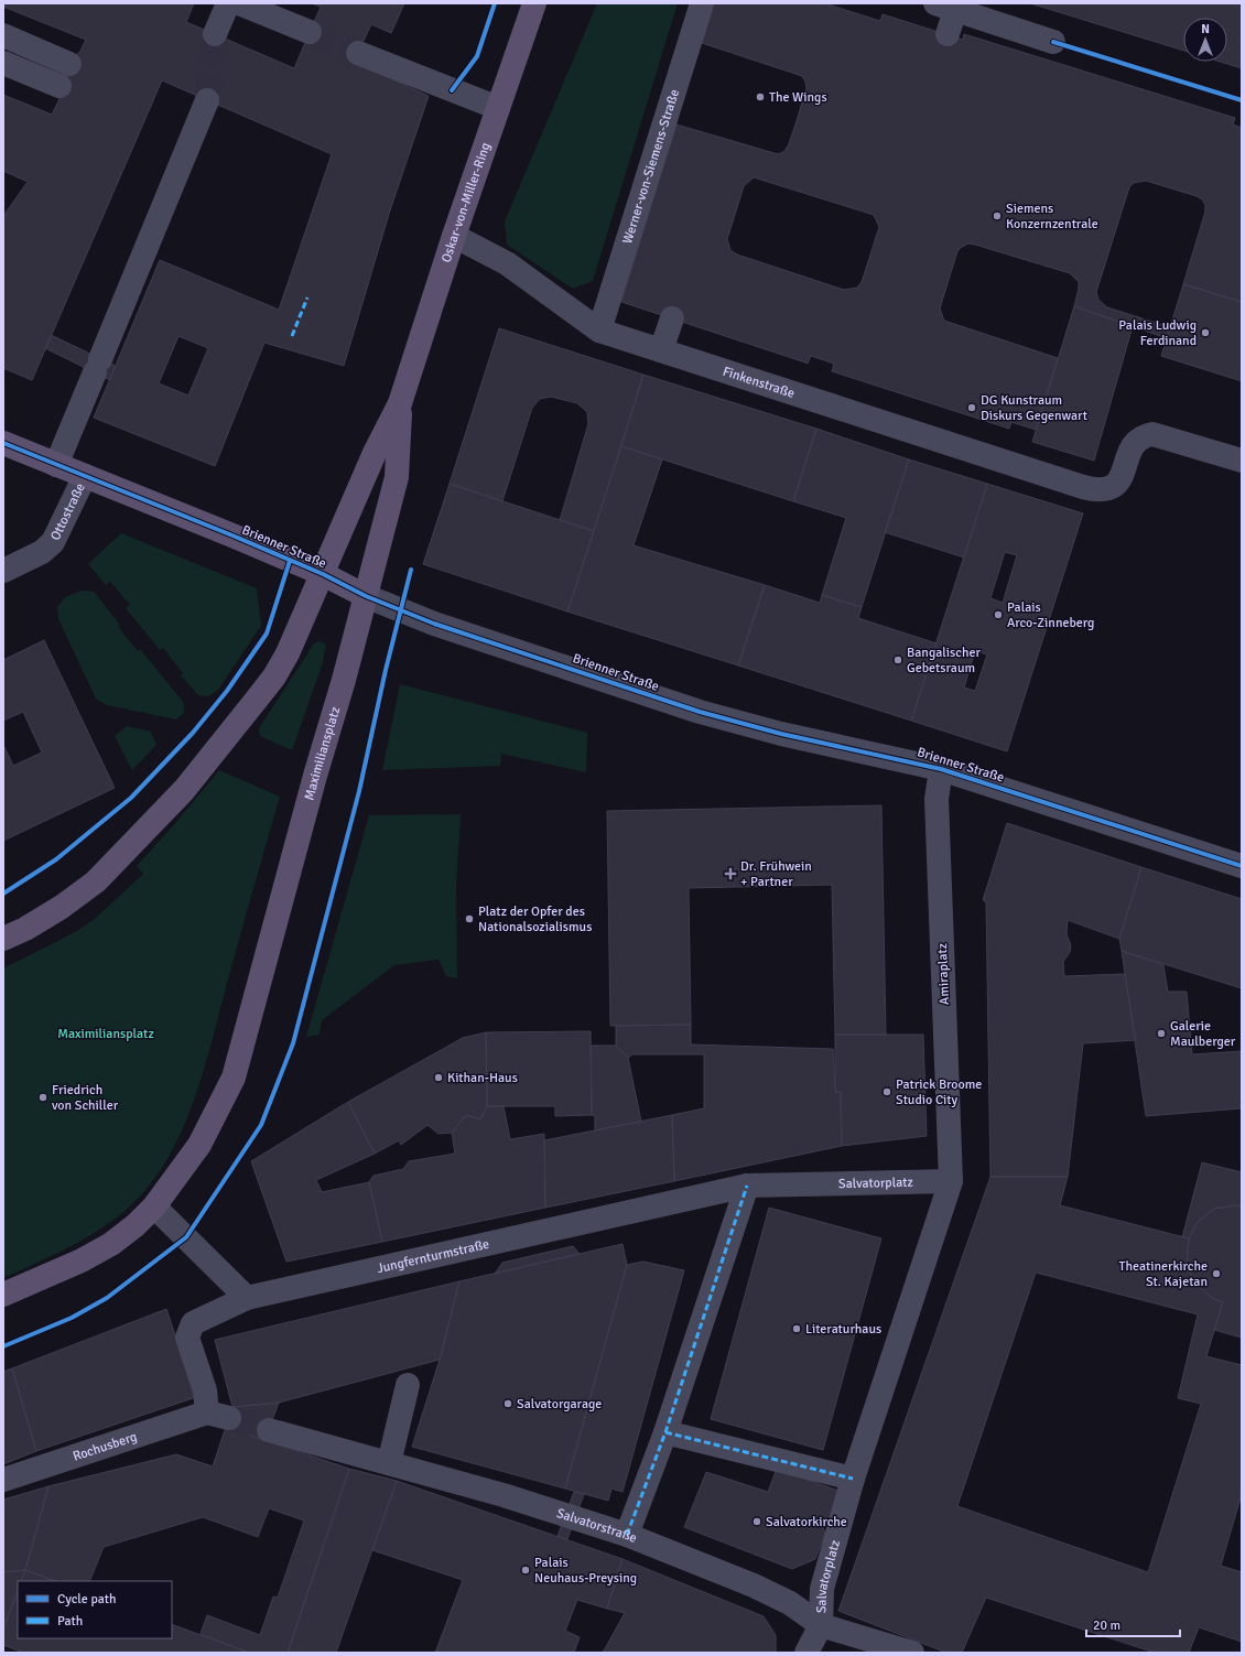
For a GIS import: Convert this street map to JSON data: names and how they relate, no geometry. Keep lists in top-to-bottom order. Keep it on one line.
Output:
{"streets":{"main road":["Oskar-von-Miller-Ring","Brienner Straße","Maximiliansplatz"],"street":["Werner-von-Siemens-Straße","Finkenstraße","Ottostraße","Amiraplatz","Salvatorplatz","Jungfernturmstraße","Rochusberg","Salvatorstraße"]},"crossings":[["Werner-von-Siemens-Straße","Finkenstraße"],["Oskar-von-Miller-Ring","Finkenstraße"],["Oskar-von-Miller-Ring","Brienner Straße"],["Oskar-von-Miller-Ring","Maximiliansplatz"],["Ottostraße","Brienner Straße"],["Brienner Straße","Maximiliansplatz"],["Brienner Straße","Amiraplatz"],["Amiraplatz","Salvatorplatz"],["Salvatorplatz","Jungfernturmstraße"],["Salvatorplatz","Salvatorstraße"],["Jungfernturmstraße","Rochusberg"]],"parks":["Maximiliansplatz"],"places":{"other":["The Wings","Siemens Konzernzentrale","Palais Ludwig Ferdinand","DG Kunstraum Diskurs Gegenwart","Palais Arco-Zinneberg","Bangalischer Gebetsraum","Platz der Opfer des Nationalsozialismus","Galerie Maulberger","Kithan-Haus","Patrick Broome Studio City","Friedrich von Schiller","Theatinerkirche St. Kajetan","Literaturhaus","Salvatorgarage","Salvatorkirche","Palais Neuhaus-Preysing"],"health":["Dr. Frühwein + Partner"]},"legend":["Cycle path","Path"],"scale_bar":"20 m","north":"top"}
